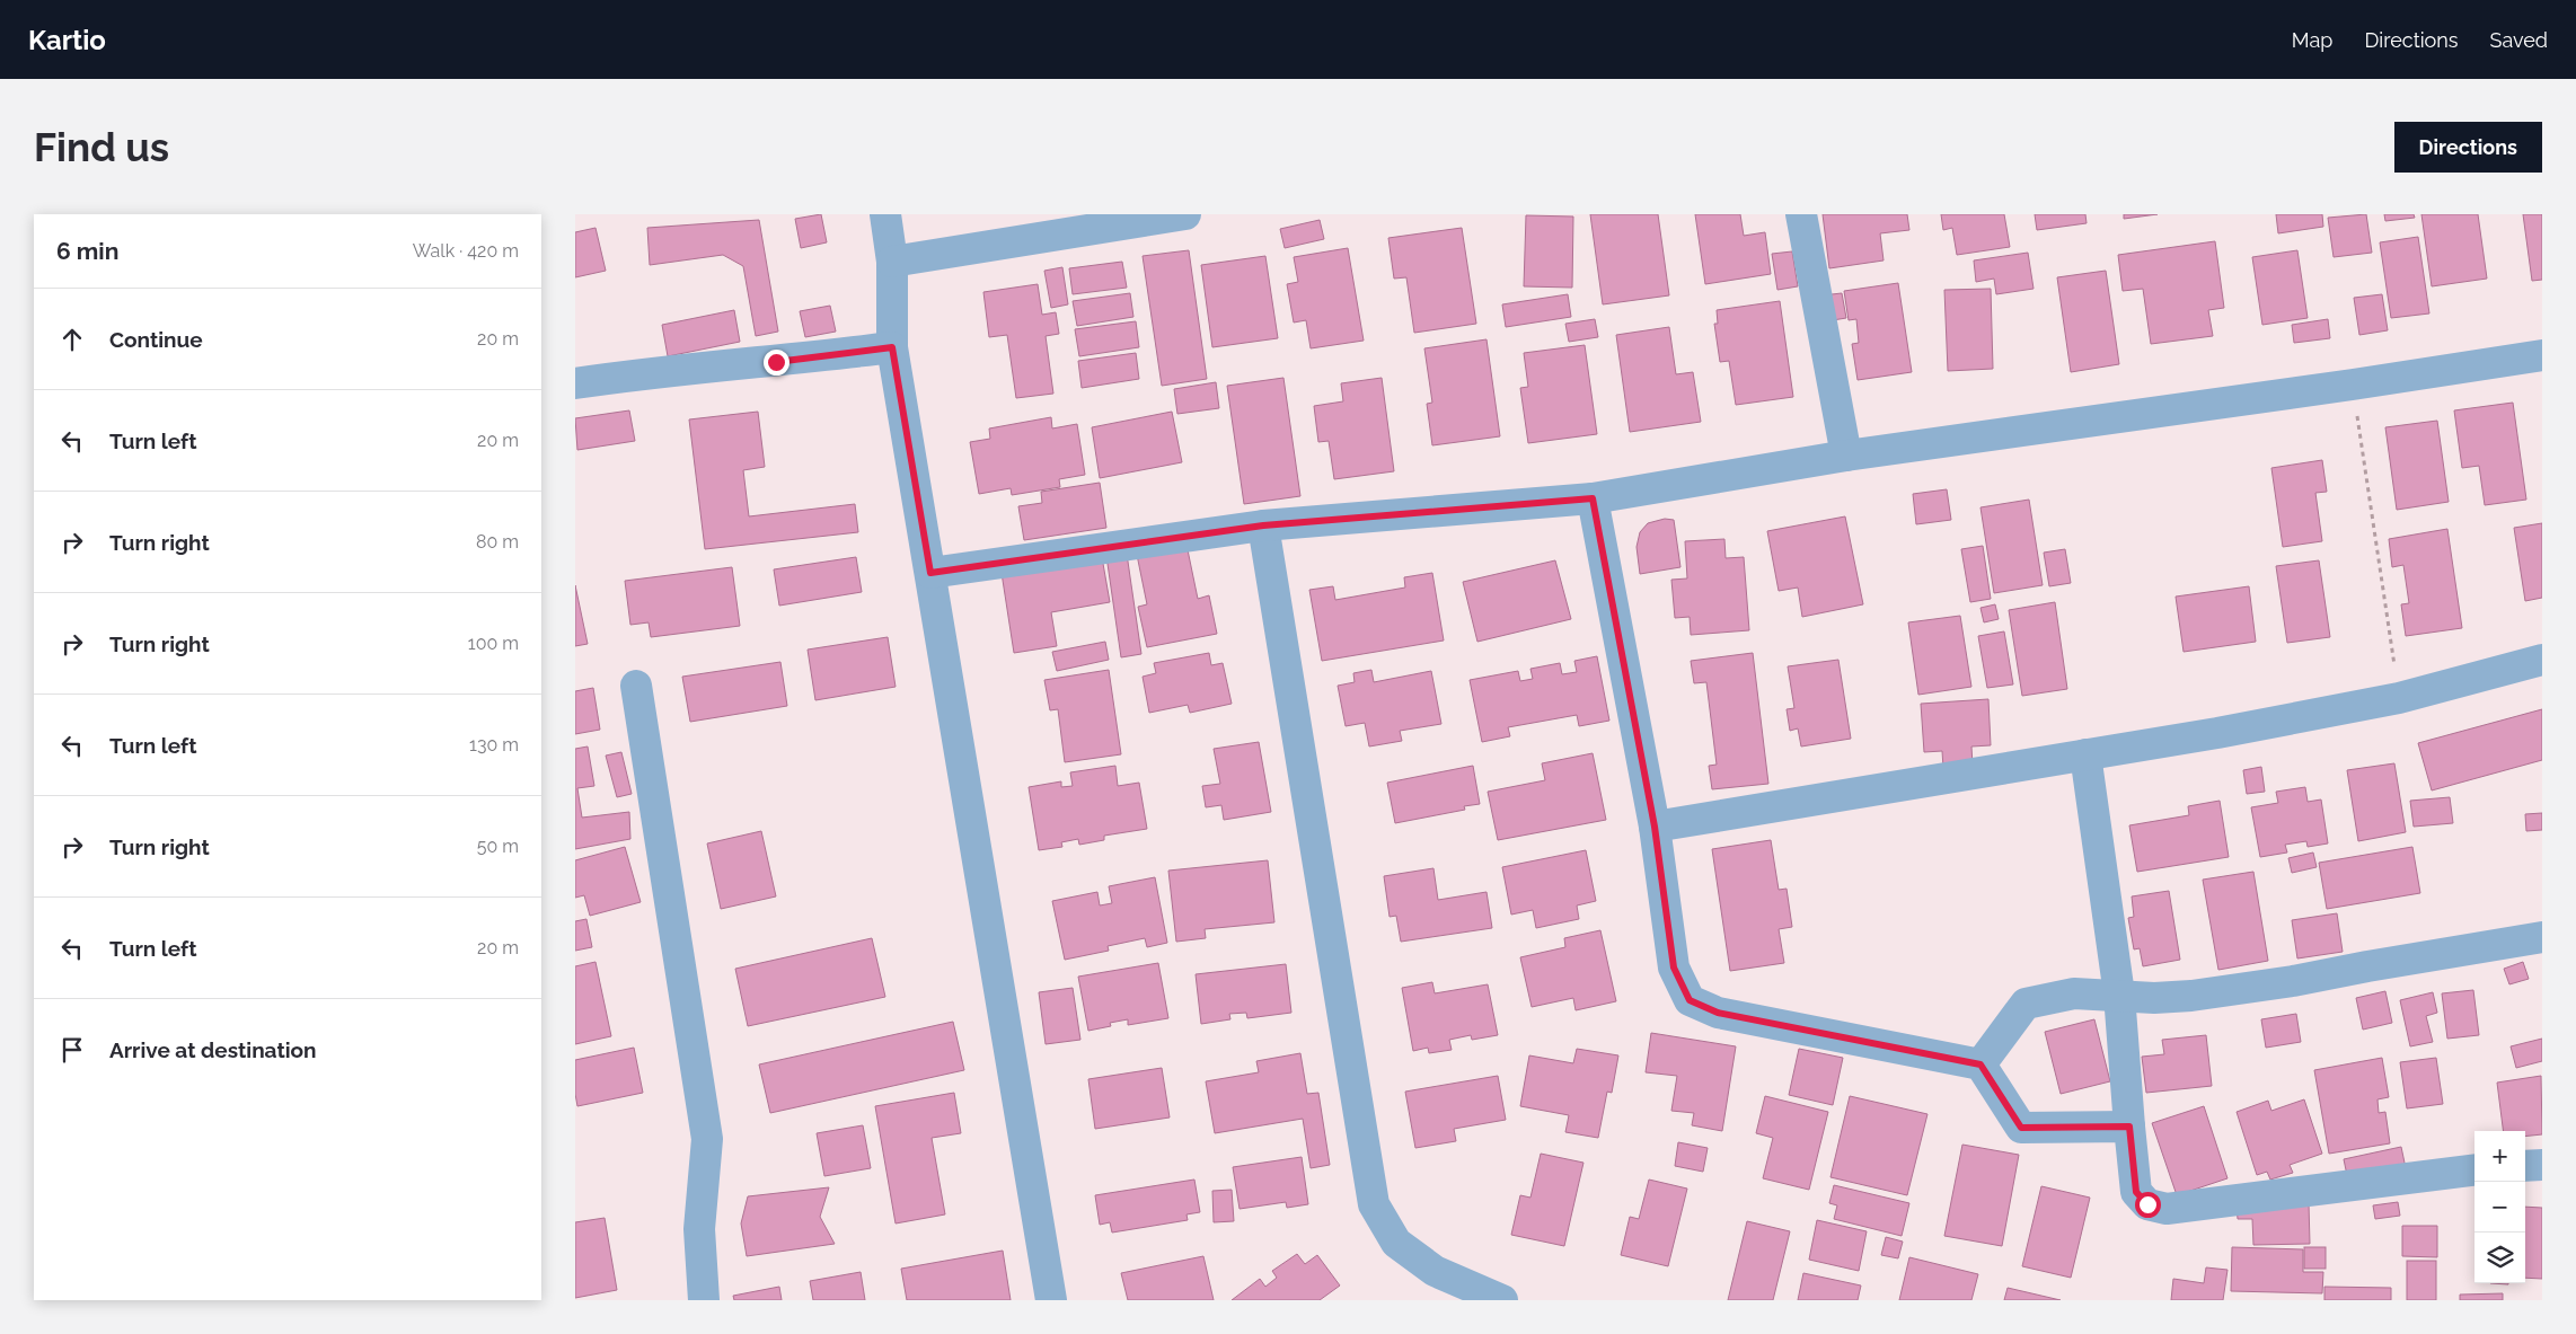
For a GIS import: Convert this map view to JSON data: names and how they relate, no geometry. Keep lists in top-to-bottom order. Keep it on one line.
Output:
{"page":{"header":"Kartio","nav":["Map","Directions","Saved"],"buttons":"Directions","title":"Find us","heading":["6 min","Walk · 420 m"],"list":[["Continue","20 m"],["Turn left","20 m"],["Turn right","80 m"],["Turn right","100 m"],["Turn left","130 m"],["Turn right","50 m"],["Turn left","20 m"],"Arrive at destination"],"map_buttons":["+","−"]}}
